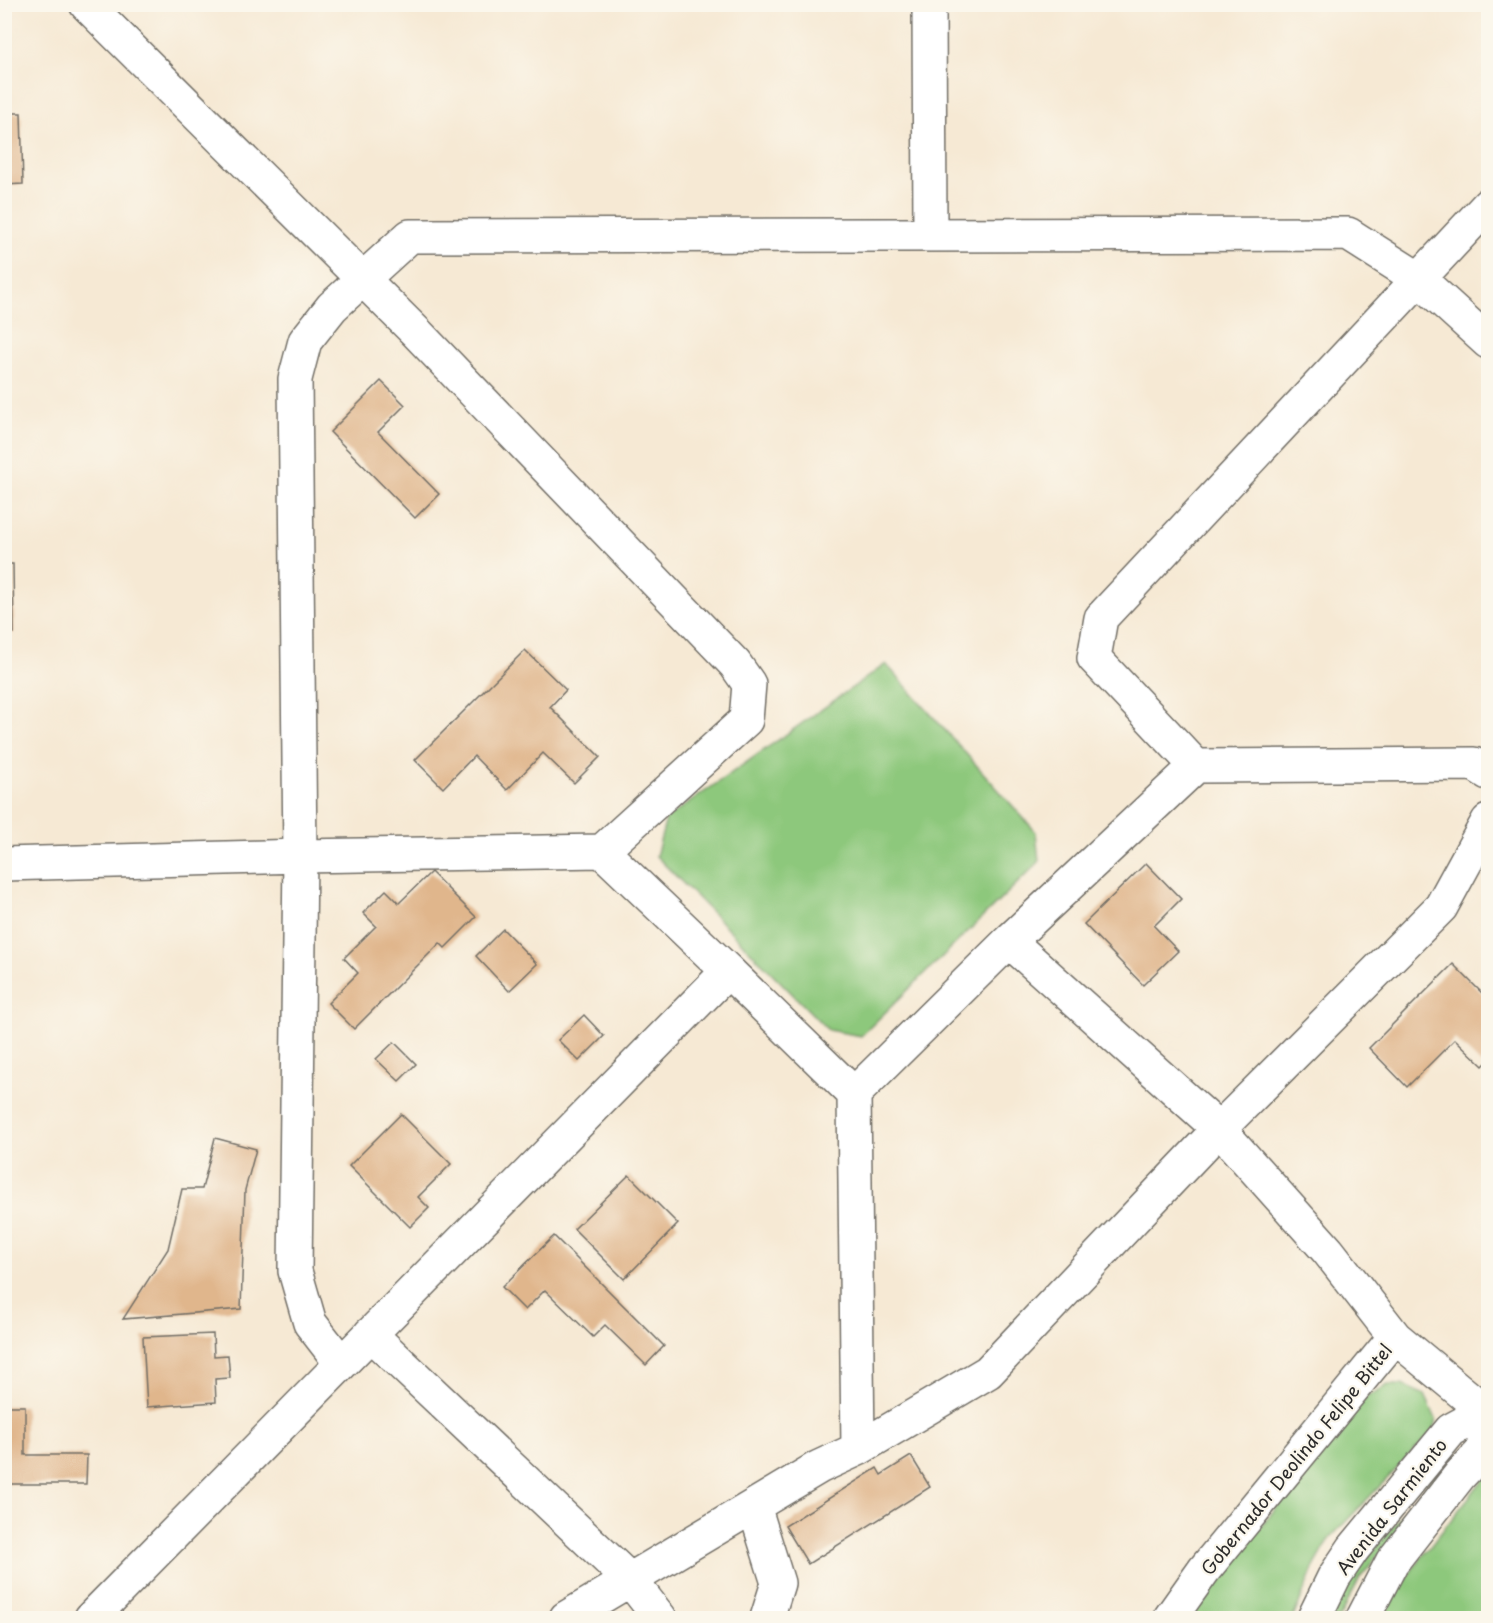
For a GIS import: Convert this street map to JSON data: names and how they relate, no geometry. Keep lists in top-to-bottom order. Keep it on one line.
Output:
{"streets":{"street":["Gobernador Deolindo Felipe Bittel","Avenida Sarmiento"]},"crossings":[["Gobernador Deolindo Felipe Bittel","Avenida Sarmiento"]]}
